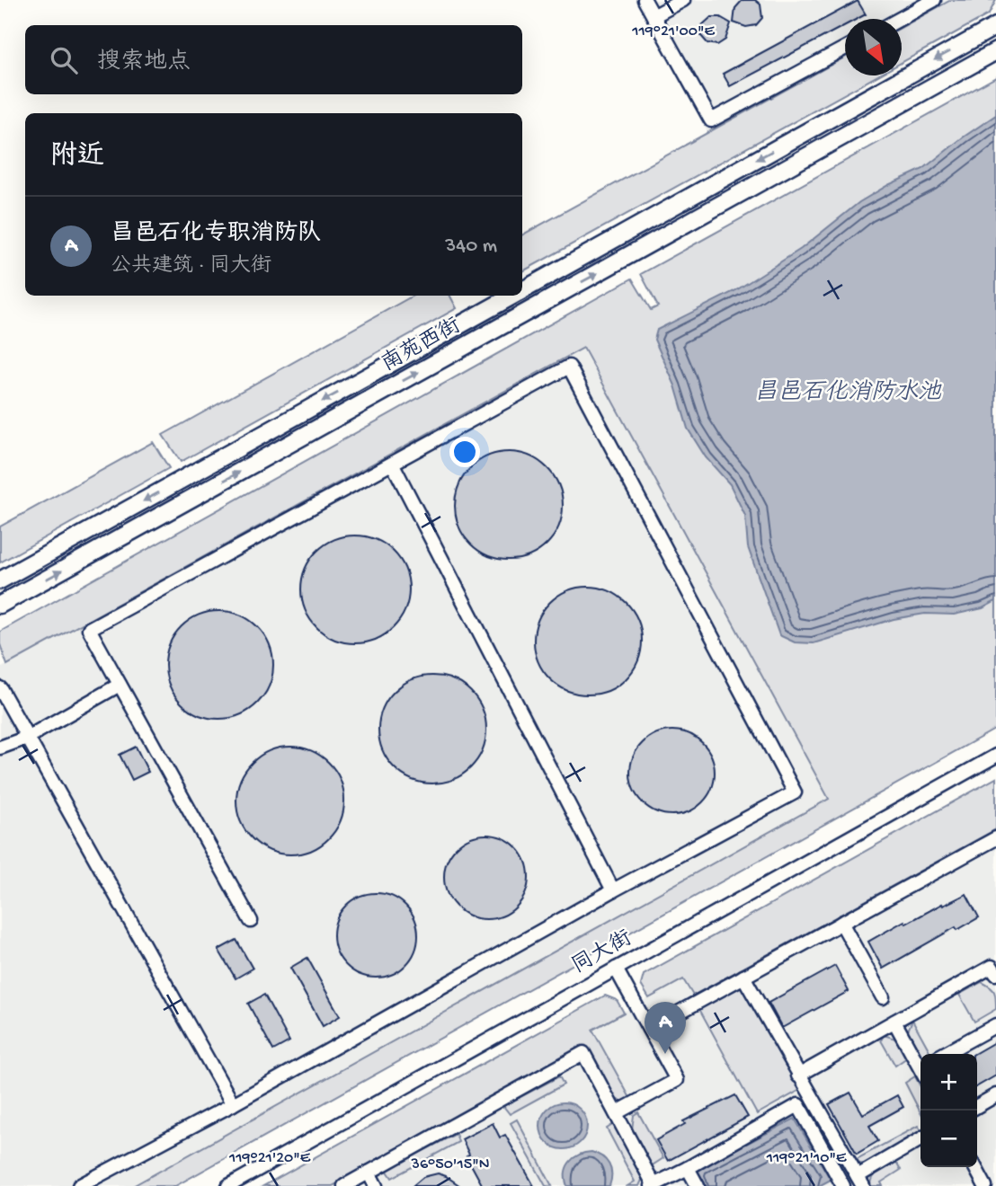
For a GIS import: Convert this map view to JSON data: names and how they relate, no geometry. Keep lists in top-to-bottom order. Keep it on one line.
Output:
{"streets":{"main road":["南苑西街"],"street":["同大街"]},"water":["昌邑石化消防水池"],"north":"bottom right","page":{"search":"搜索地点","heading":"附近","list":[{"mark":"A","name":"昌邑石化专职消防队","note":"公共建筑 · 同大街","value":"340 m"}],"pins":"A","map_buttons":["+","−"]},"coordinates":["119°21'00\"E","119°21'20\"E","119°21'10\"E","36°50'15\"N"]}
